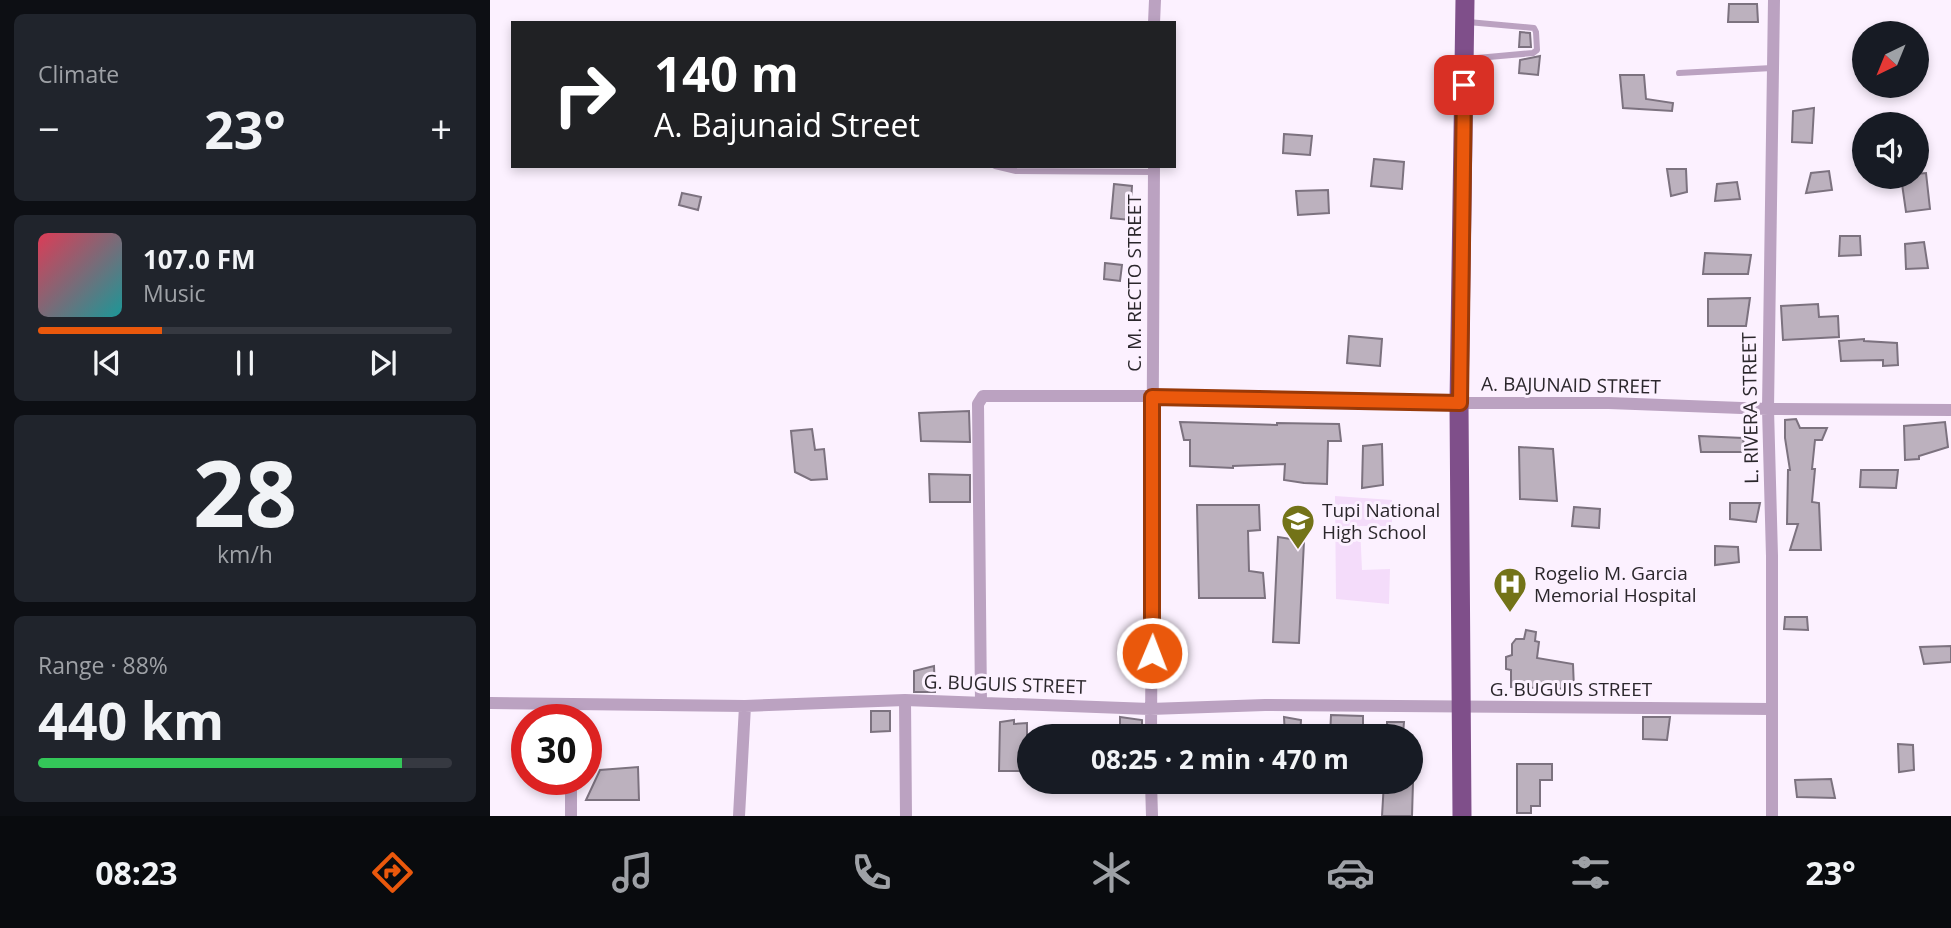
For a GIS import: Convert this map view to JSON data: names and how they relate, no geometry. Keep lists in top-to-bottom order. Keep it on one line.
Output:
{"streets":{"street":["C. M. RECTO STREET","A. BAJUNAID STREET","L. RIVERA STREET","G. BUGUIS STREET"]},"crossings":[["C. M. RECTO STREET","A. BAJUNAID STREET"],["C. M. RECTO STREET","G. BUGUIS STREET"],["A. BAJUNAID STREET","L. RIVERA STREET"],["A. BAJUNAID STREET","G. BUGUIS STREET"],["L. RIVERA STREET","G. BUGUIS STREET"]],"places":{"school or university":["Tupi National High School"],"hospital":["Rogelio M. Garcia Memorial Hospital"]},"north":"bottom left","page":{"tile":["Climate",["28","km/h"],["Range · 88%","440 km"]],"turn":["140 m","A. Bajunaid Street"],"heat":["−","23°","+"],"song":["107.0 FM","Music"],"limit":"30","trip":"08:25 · 2 min · 470 m","tabs":["08:23","23°"]}}
